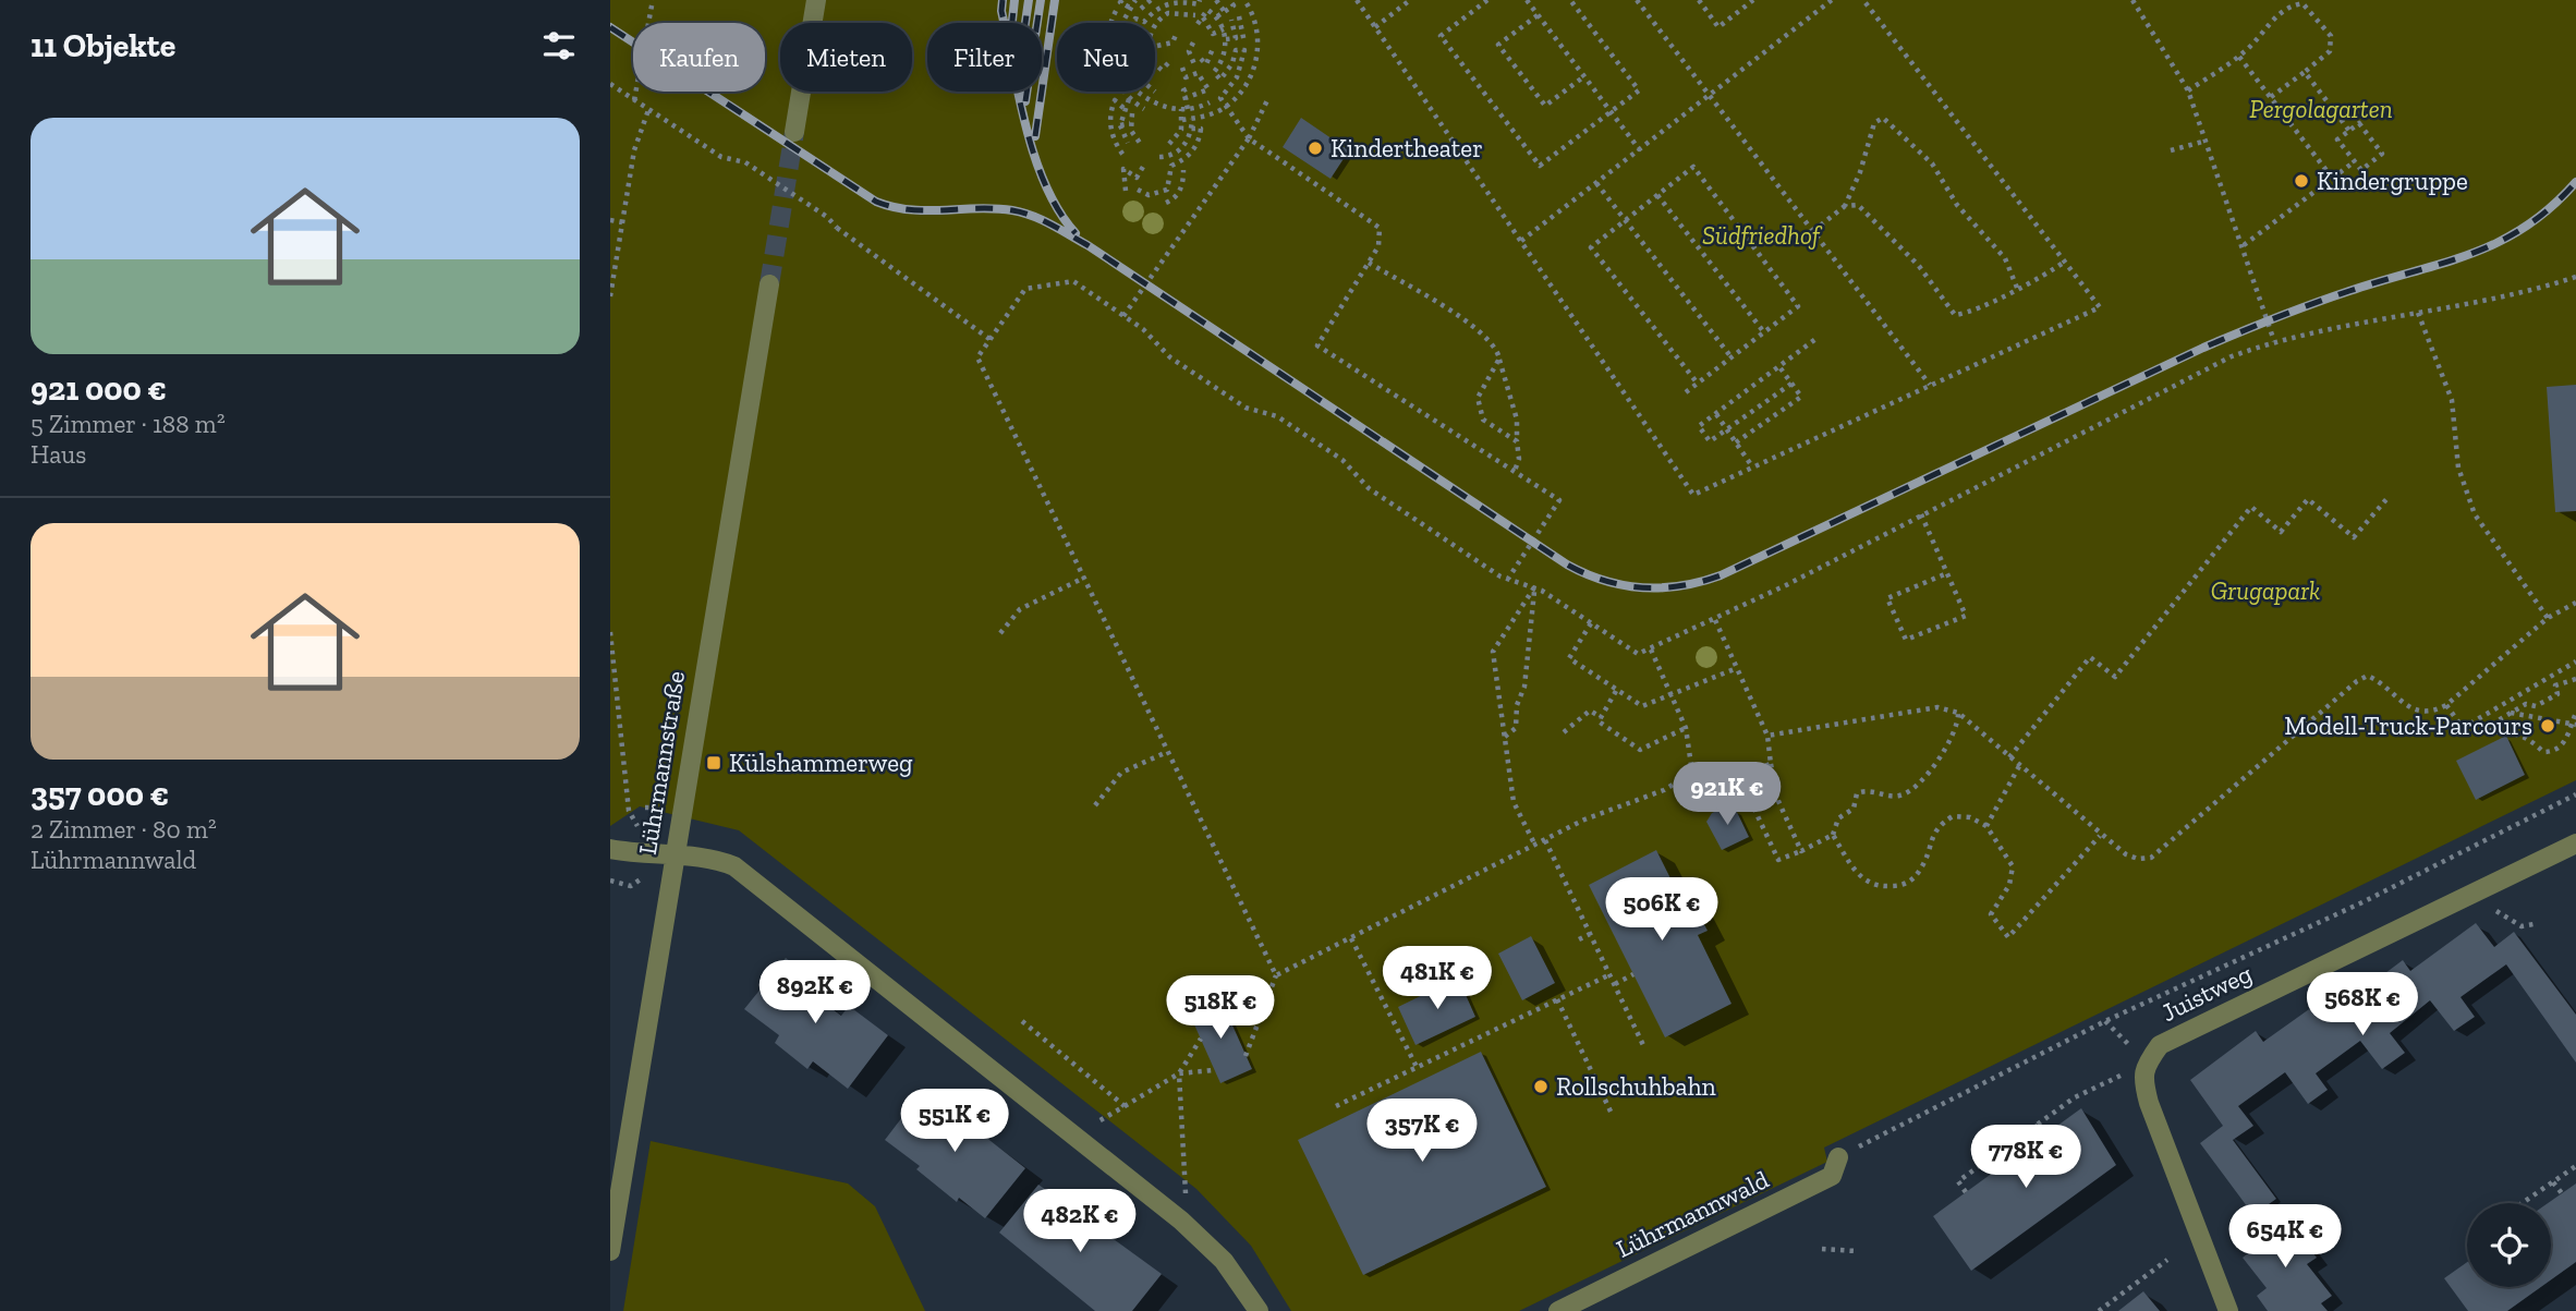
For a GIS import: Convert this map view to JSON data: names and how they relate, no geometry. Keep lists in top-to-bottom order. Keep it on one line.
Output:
{"streets":{"street":["Lührmannstraße","Juistweg","Lührmannwald"]},"parks":["Pergolagarten","Südfriedhof","Grugapark"],"places":{"other":["Kindertheater","Kindergruppe","Modell-Truck-Parcours","Rollschuhbahn"],"transit":["Külshammerweg"]},"page":{"heading":"11 Objekte","chip":["Kaufen","Mieten","Filter","Neu"],"list":[{"name":"921 000 €","note":"5 Zimmer · 188 m² · Haus"},{"name":"357 000 €","note":"2 Zimmer · 80 m² · Lührmannwald"}],"price":["921K €","506K €","481K €","892K €","568K €","518K €","551K €","357K €","778K €","482K €","654K €"]}}
